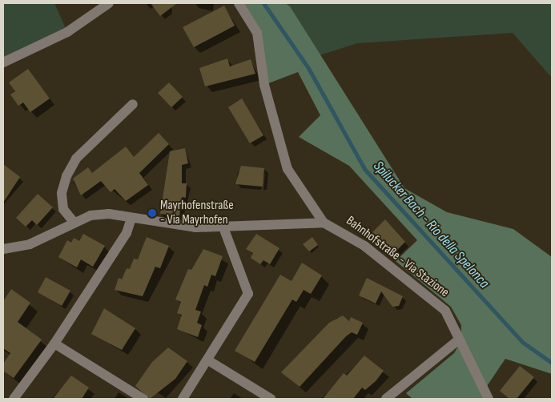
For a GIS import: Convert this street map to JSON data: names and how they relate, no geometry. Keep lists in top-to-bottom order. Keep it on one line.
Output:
{"streets":{"street":["Bahnhofstraße - Via Stazione"]},"water":["Spilucker Bach - Rio della Spelonca"],"places":["Mayrhofenstraße - Via Mayrhofen"]}
